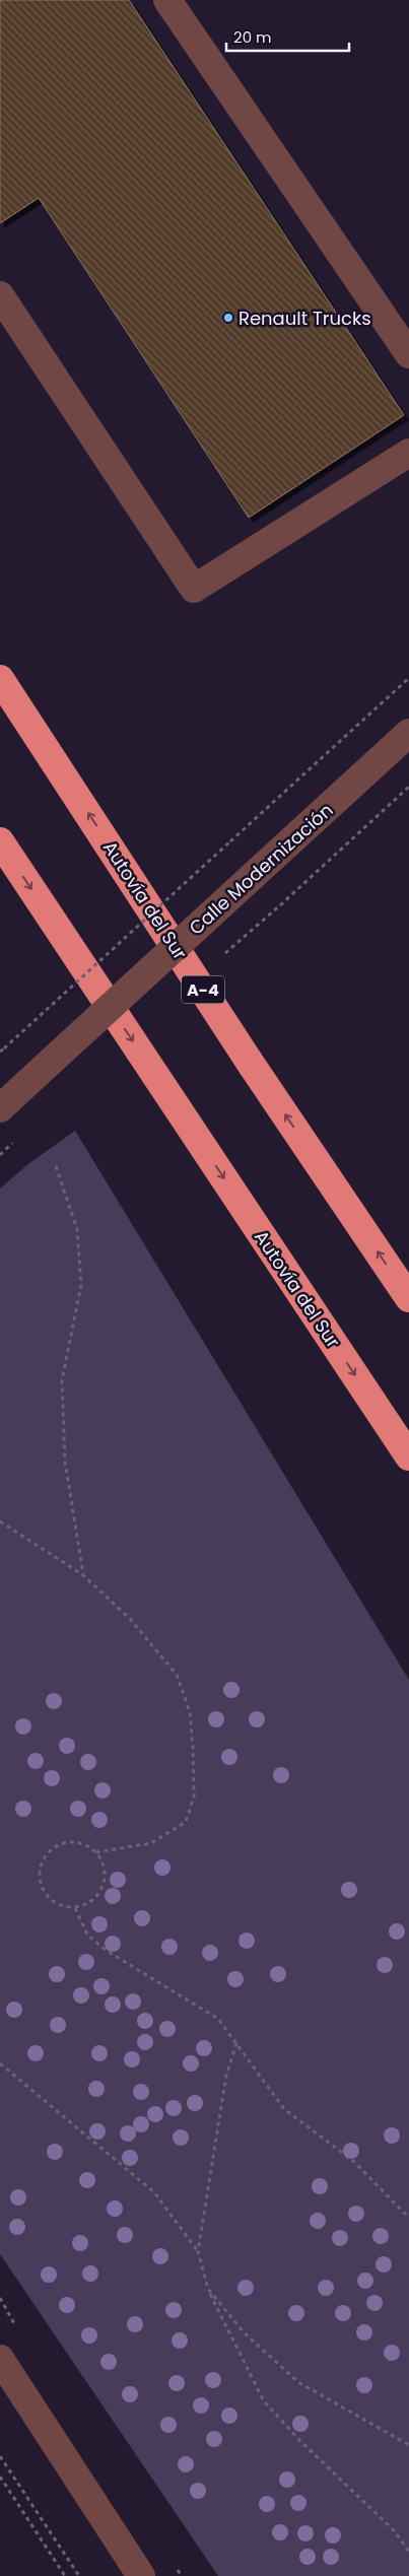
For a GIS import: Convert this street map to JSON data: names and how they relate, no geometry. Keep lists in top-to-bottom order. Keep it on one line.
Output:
{"streets":{"highway":["Autovía del Sur","A-4"],"street":["Calle Modernización"]},"places":["Renault Trucks"],"scale_bar":"20 m"}
